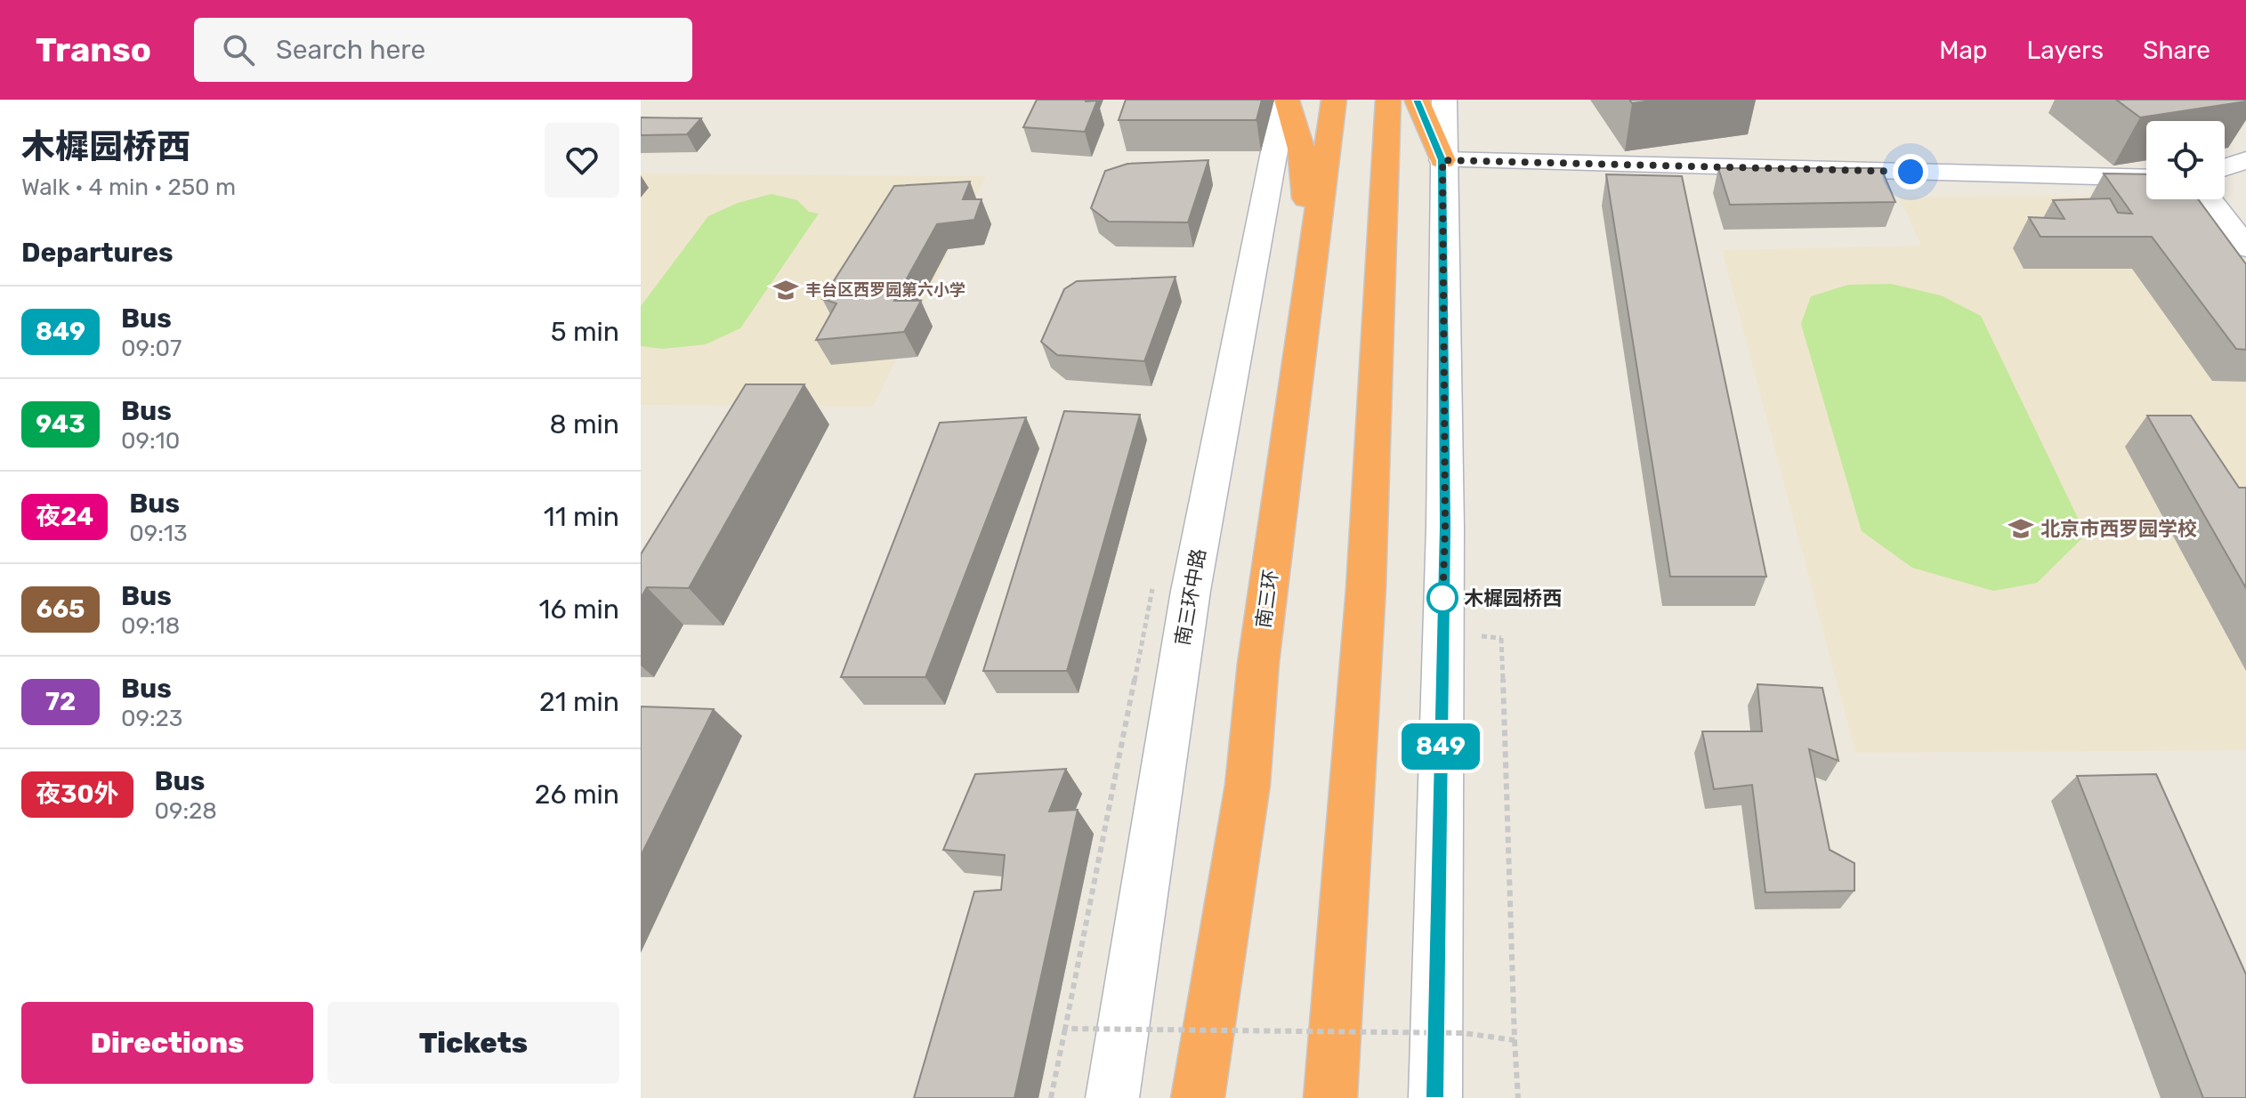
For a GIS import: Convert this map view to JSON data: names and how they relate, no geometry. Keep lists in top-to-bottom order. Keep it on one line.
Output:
{"streets":{"highway":["南三环"],"street":["南三环中路"]},"places":{"school or university":["丰台区西罗园第六小学","北京市西罗园学校"],"other":["木樨园桥西"]},"lines":["bus line 849"],"page":{"header":"Transo","search":"Search here","nav":["Map","Layers","Share"],"heading":[["木樨园桥西","Walk · 4 min · 250 m"],"Departures"],"on_map":"849","list":[{"mark":"849","name":"Bus","note":"09:07","value":"5 min"},{"mark":"943","name":"Bus","note":"09:10","value":"8 min"},{"mark":"夜24","name":"Bus","note":"09:13","value":"11 min"},{"mark":"665","name":"Bus","note":"09:18","value":"16 min"},{"mark":"72","name":"Bus","note":"09:23","value":"21 min"},{"mark":"夜30外","name":"Bus","note":"09:28","value":"26 min"}],"buttons":["Directions","Tickets"]}}
